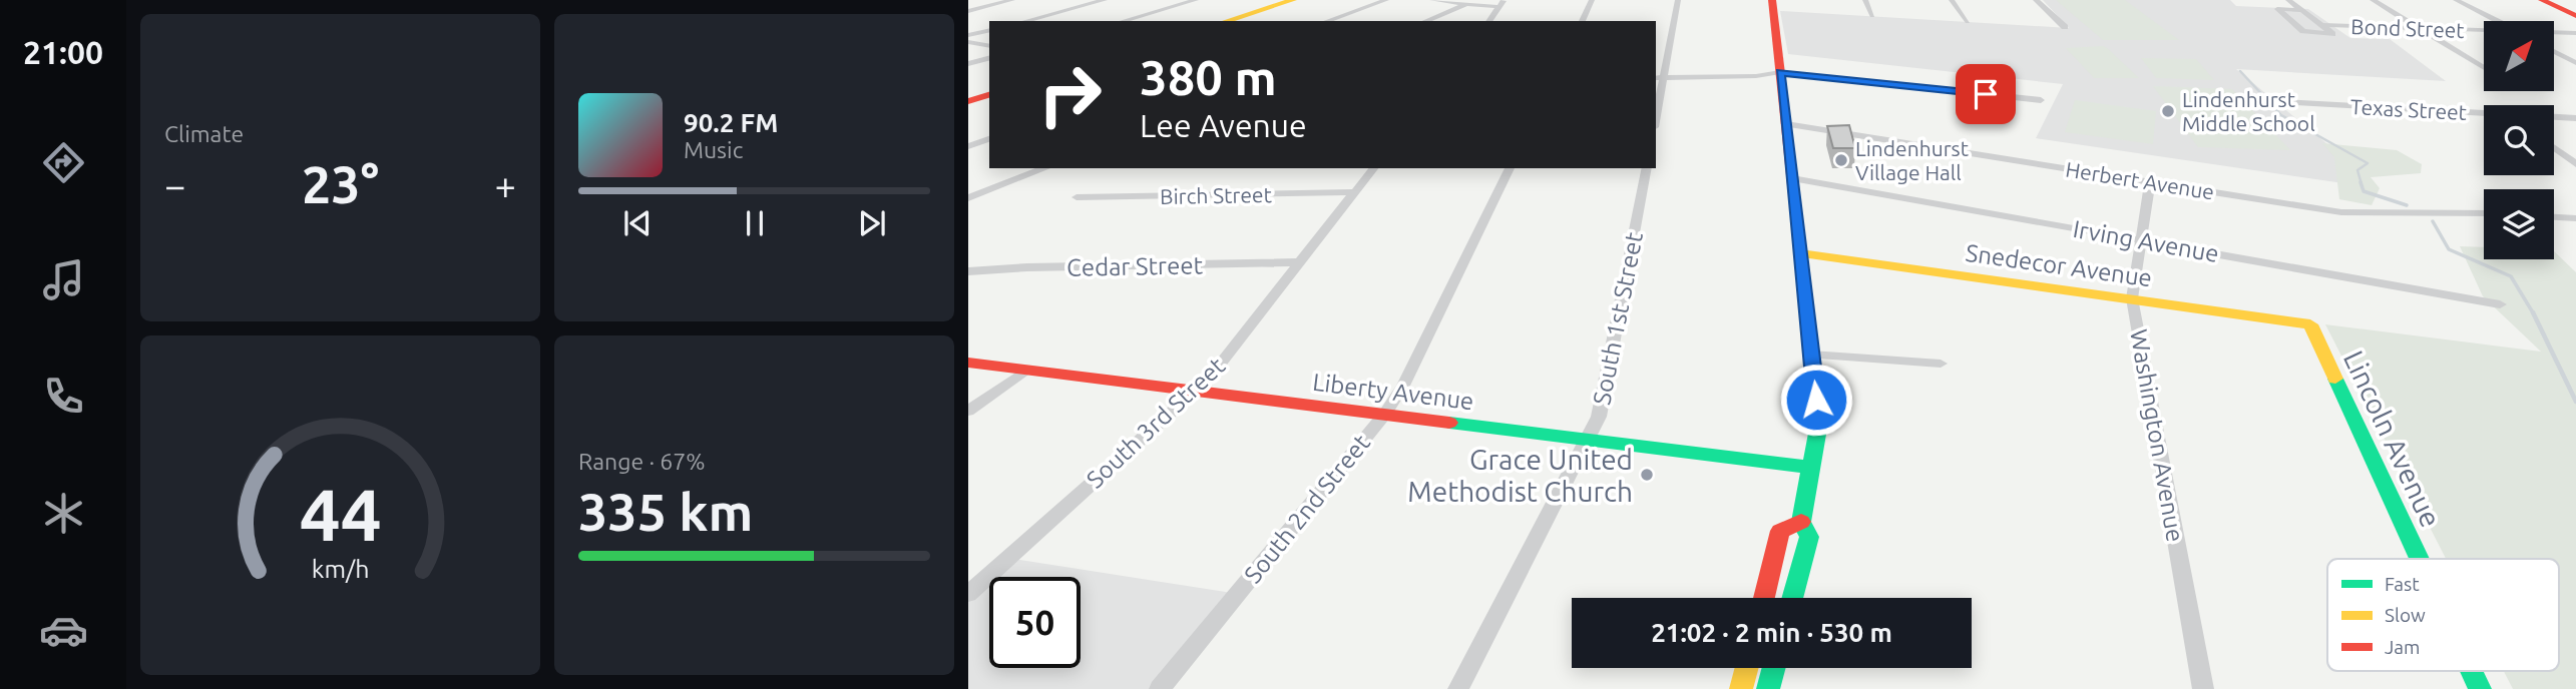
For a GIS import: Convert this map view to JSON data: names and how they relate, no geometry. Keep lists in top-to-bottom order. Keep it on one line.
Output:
{"streets":{"street":["Bond Street","Texas Street","Herbert Avenue","Birch Street","Irving Avenue","Snedecor Avenue","Cedar Street","South 1st Street","Liberty Avenue","South 3rd Street","Washington Avenue","Lincoln Avenue","South 2nd Street"]},"crossings":[["Herbert Avenue","Washington Avenue"],["Birch Street","South 3rd Street"],["Irving Avenue","Washington Avenue"],["Snedecor Avenue","Washington Avenue"],["Snedecor Avenue","Lincoln Avenue"],["Cedar Street","South 3rd Street"],["South 1st Street","Liberty Avenue"],["Liberty Avenue","South 3rd Street"],["Liberty Avenue","South 2nd Street"]],"places":["Lindenhurst Middle School","Lindenhurst Village Hall","Grace United Methodist Church"],"legend":["Fast","Slow","Jam"],"north":"top right","page":{"tabs":"21:00","tile":["Climate",["Range · 67%","335 km"]],"turn":["380 m","Lee Avenue"],"song":["90.2 FM","Music"],"heat":["−","23°","+"],"limit":"50","trip":"21:02 · 2 min · 530 m","gauge":["44","km/h"]}}
